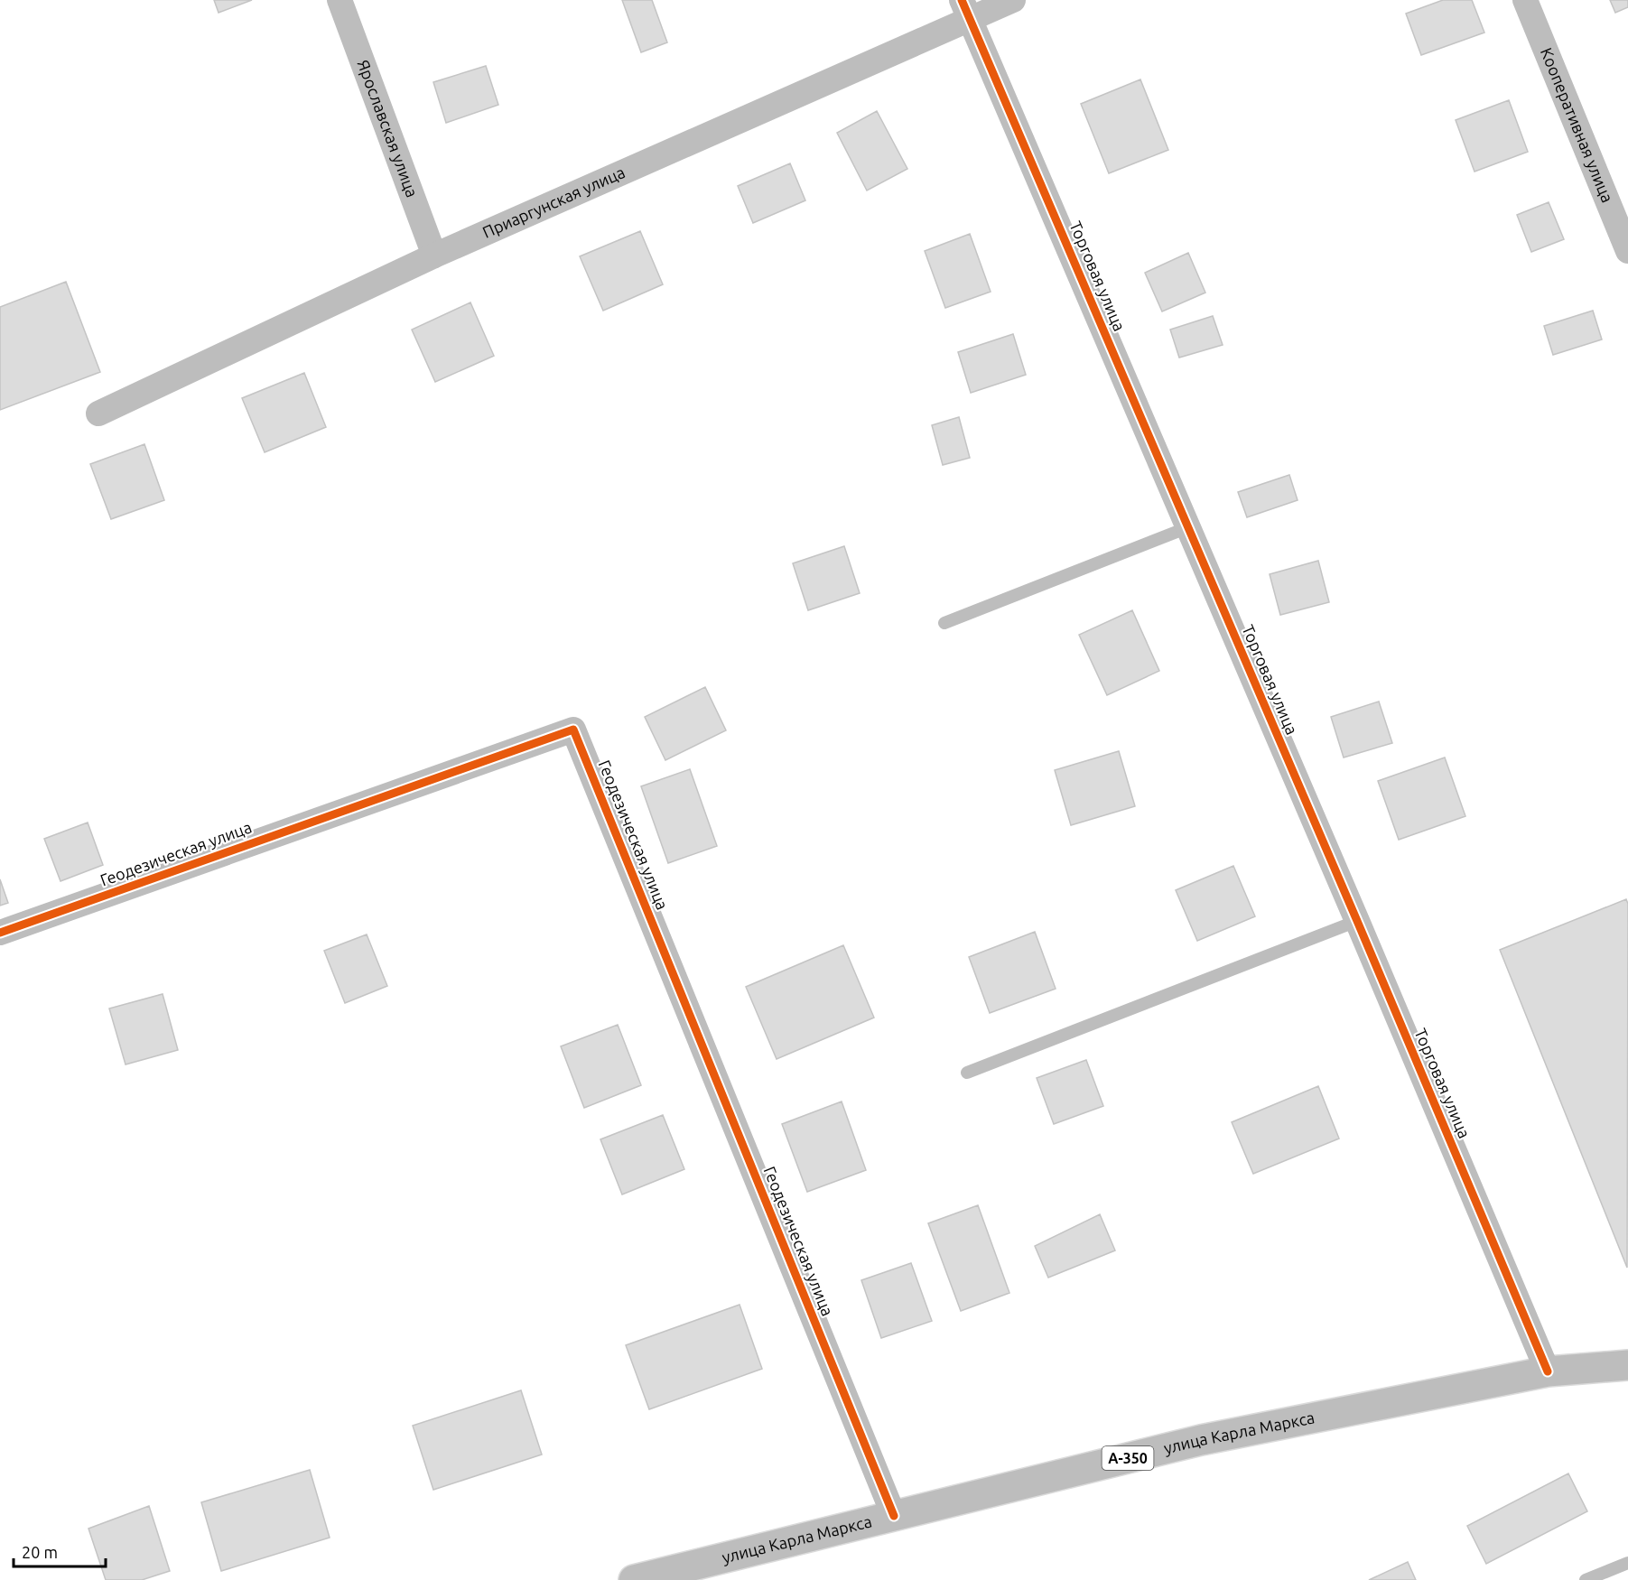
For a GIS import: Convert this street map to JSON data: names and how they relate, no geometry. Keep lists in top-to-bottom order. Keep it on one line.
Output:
{"streets":{"highway":["улица Карла Маркса","А-350"],"street":["Кооперативная улица","Ярославская улица","Приаргунская улица","Торговая улица","Геодезическая улица"]},"crossings":[["Ярославская улица","Приаргунская улица"],["Приаргунская улица","Торговая улица"],["Торговая улица","улица Карла Маркса"],["Геодезическая улица","улица Карла Маркса"]],"scale_bar":"20 m"}
